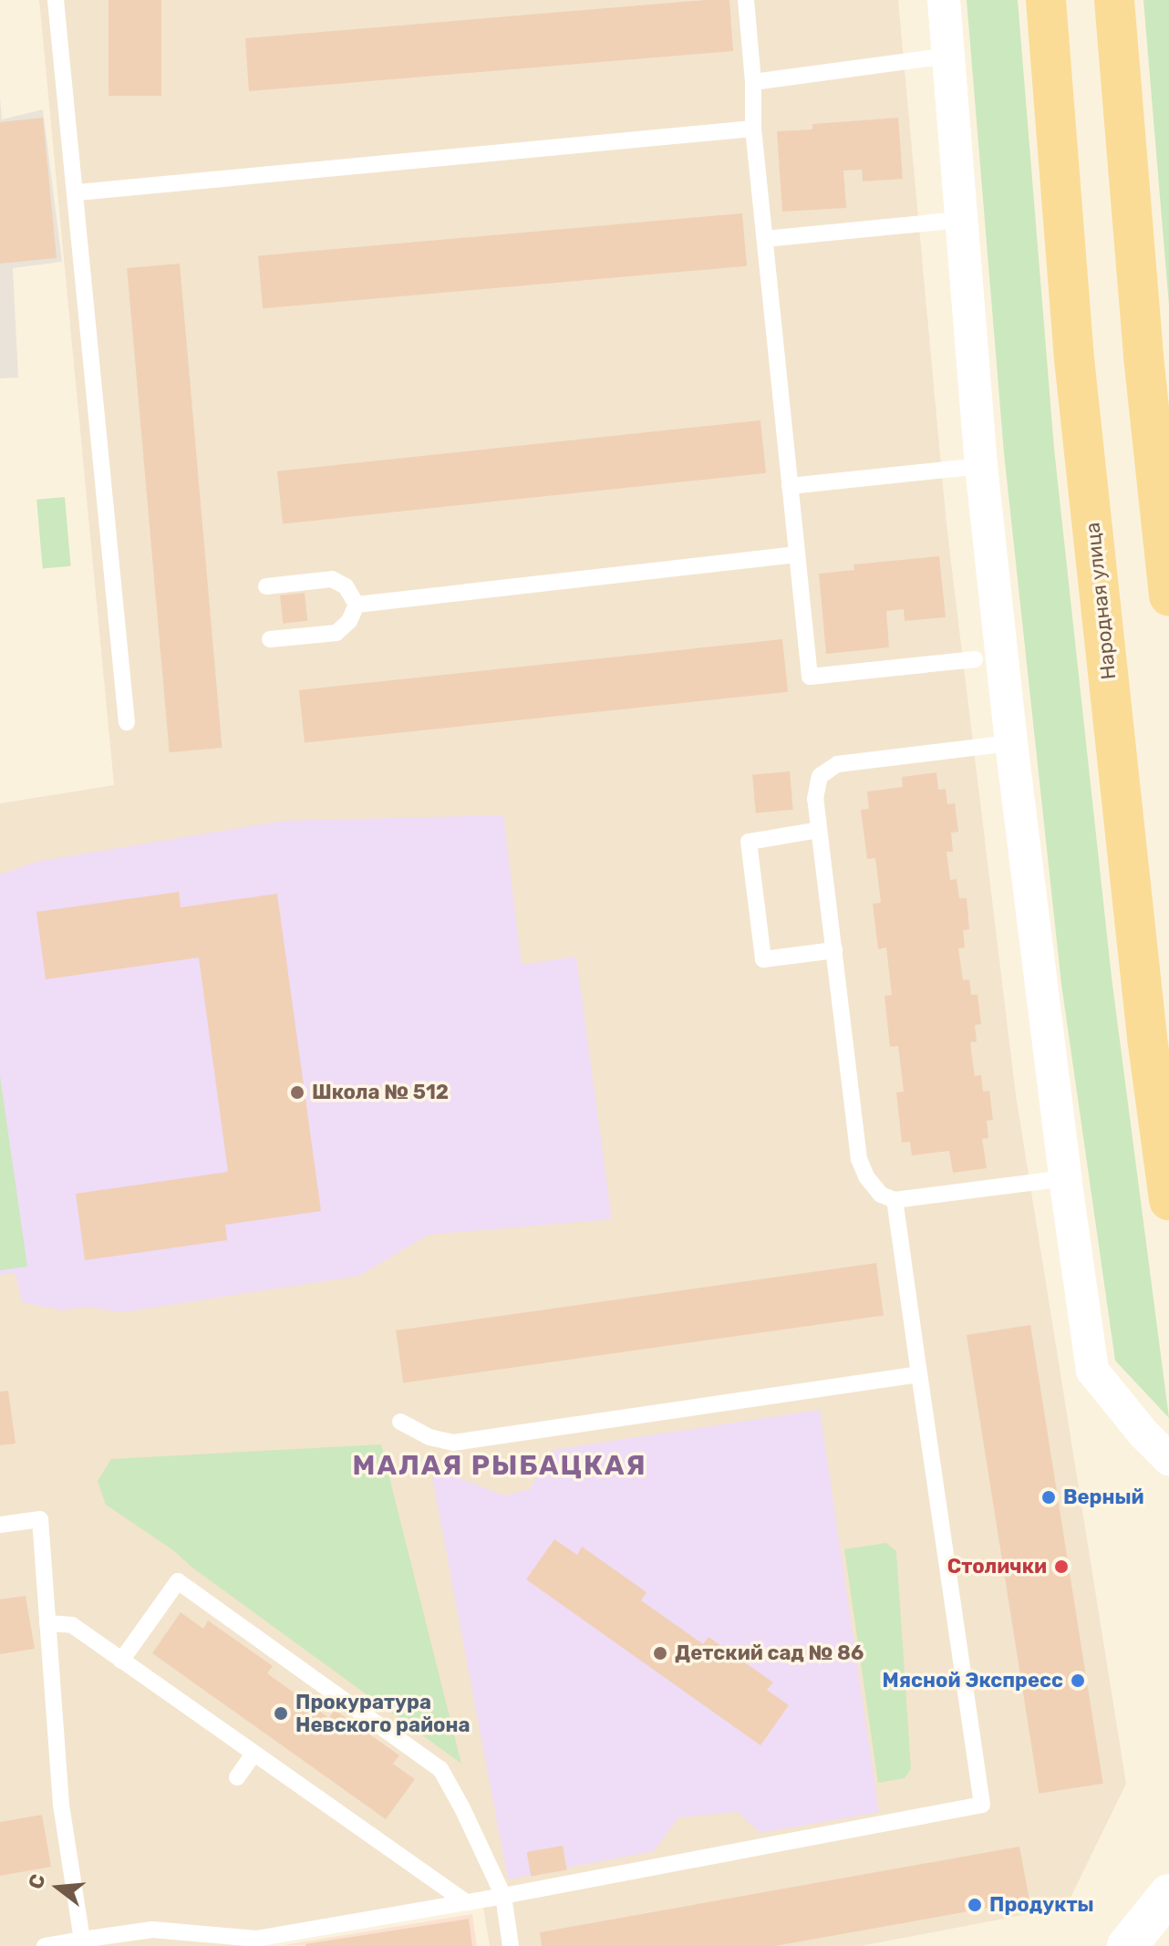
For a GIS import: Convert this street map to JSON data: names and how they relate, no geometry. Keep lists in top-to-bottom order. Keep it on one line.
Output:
{"streets":{"main road":["Народная улица"]},"districts":["МАЛАЯ РЫБАЦКАЯ"],"places":["Школа № 512","Верный","Столички","Детский сад № 86","Мясной Экспресс","Прокуратура Невского района","Продукты"],"north":"left"}
